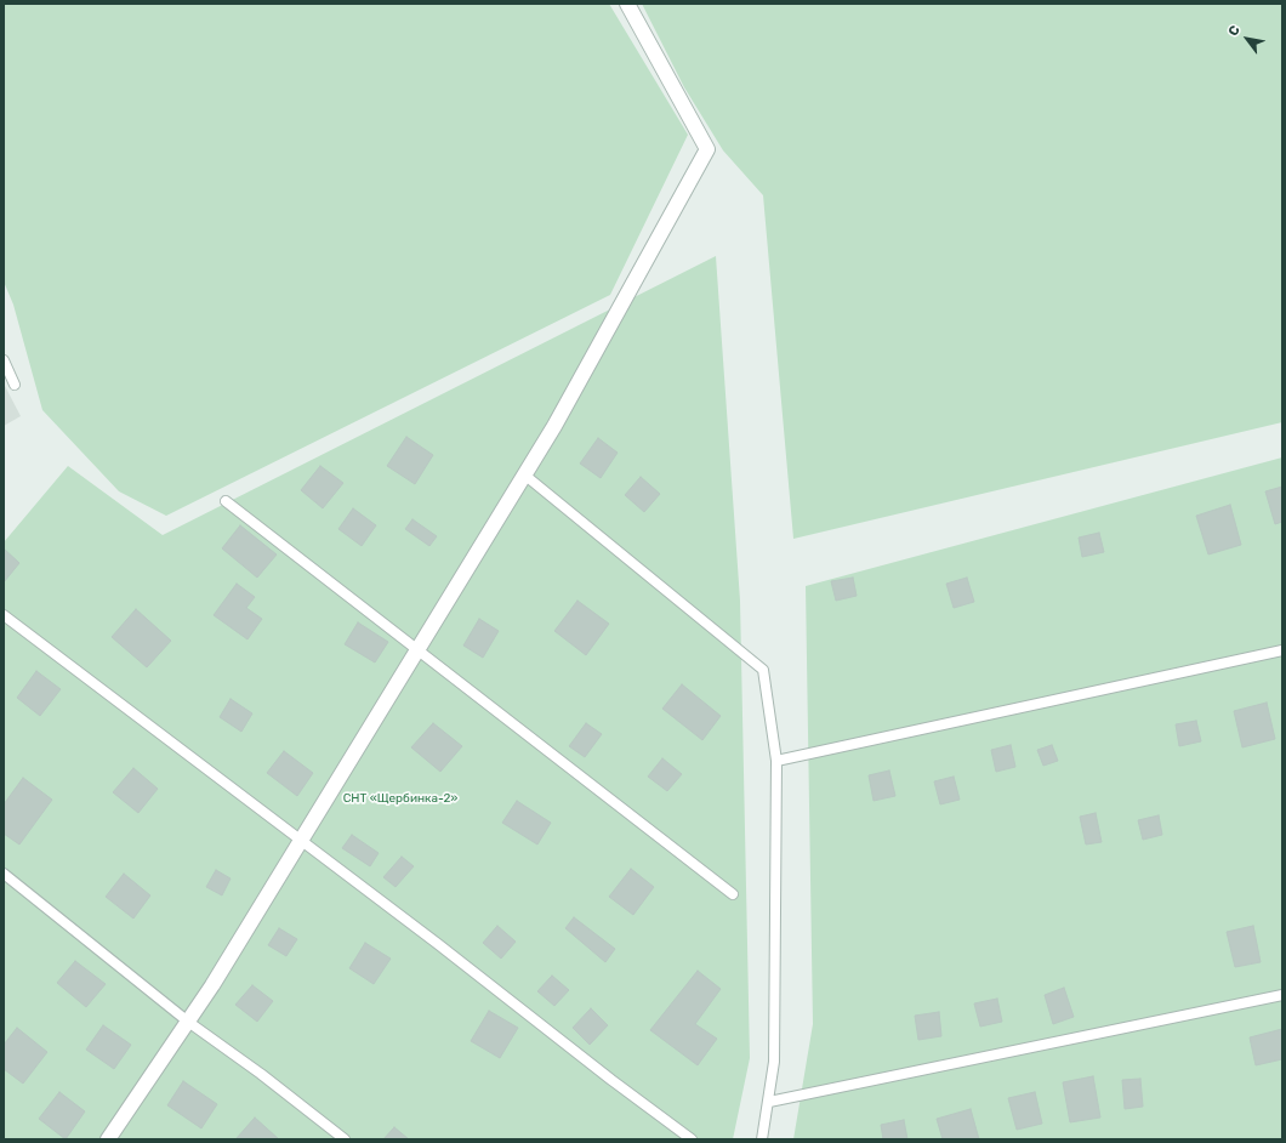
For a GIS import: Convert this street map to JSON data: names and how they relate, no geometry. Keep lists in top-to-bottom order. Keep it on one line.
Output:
{"parks":["СНТ «Щербинка-2»"],"north":"top left"}
